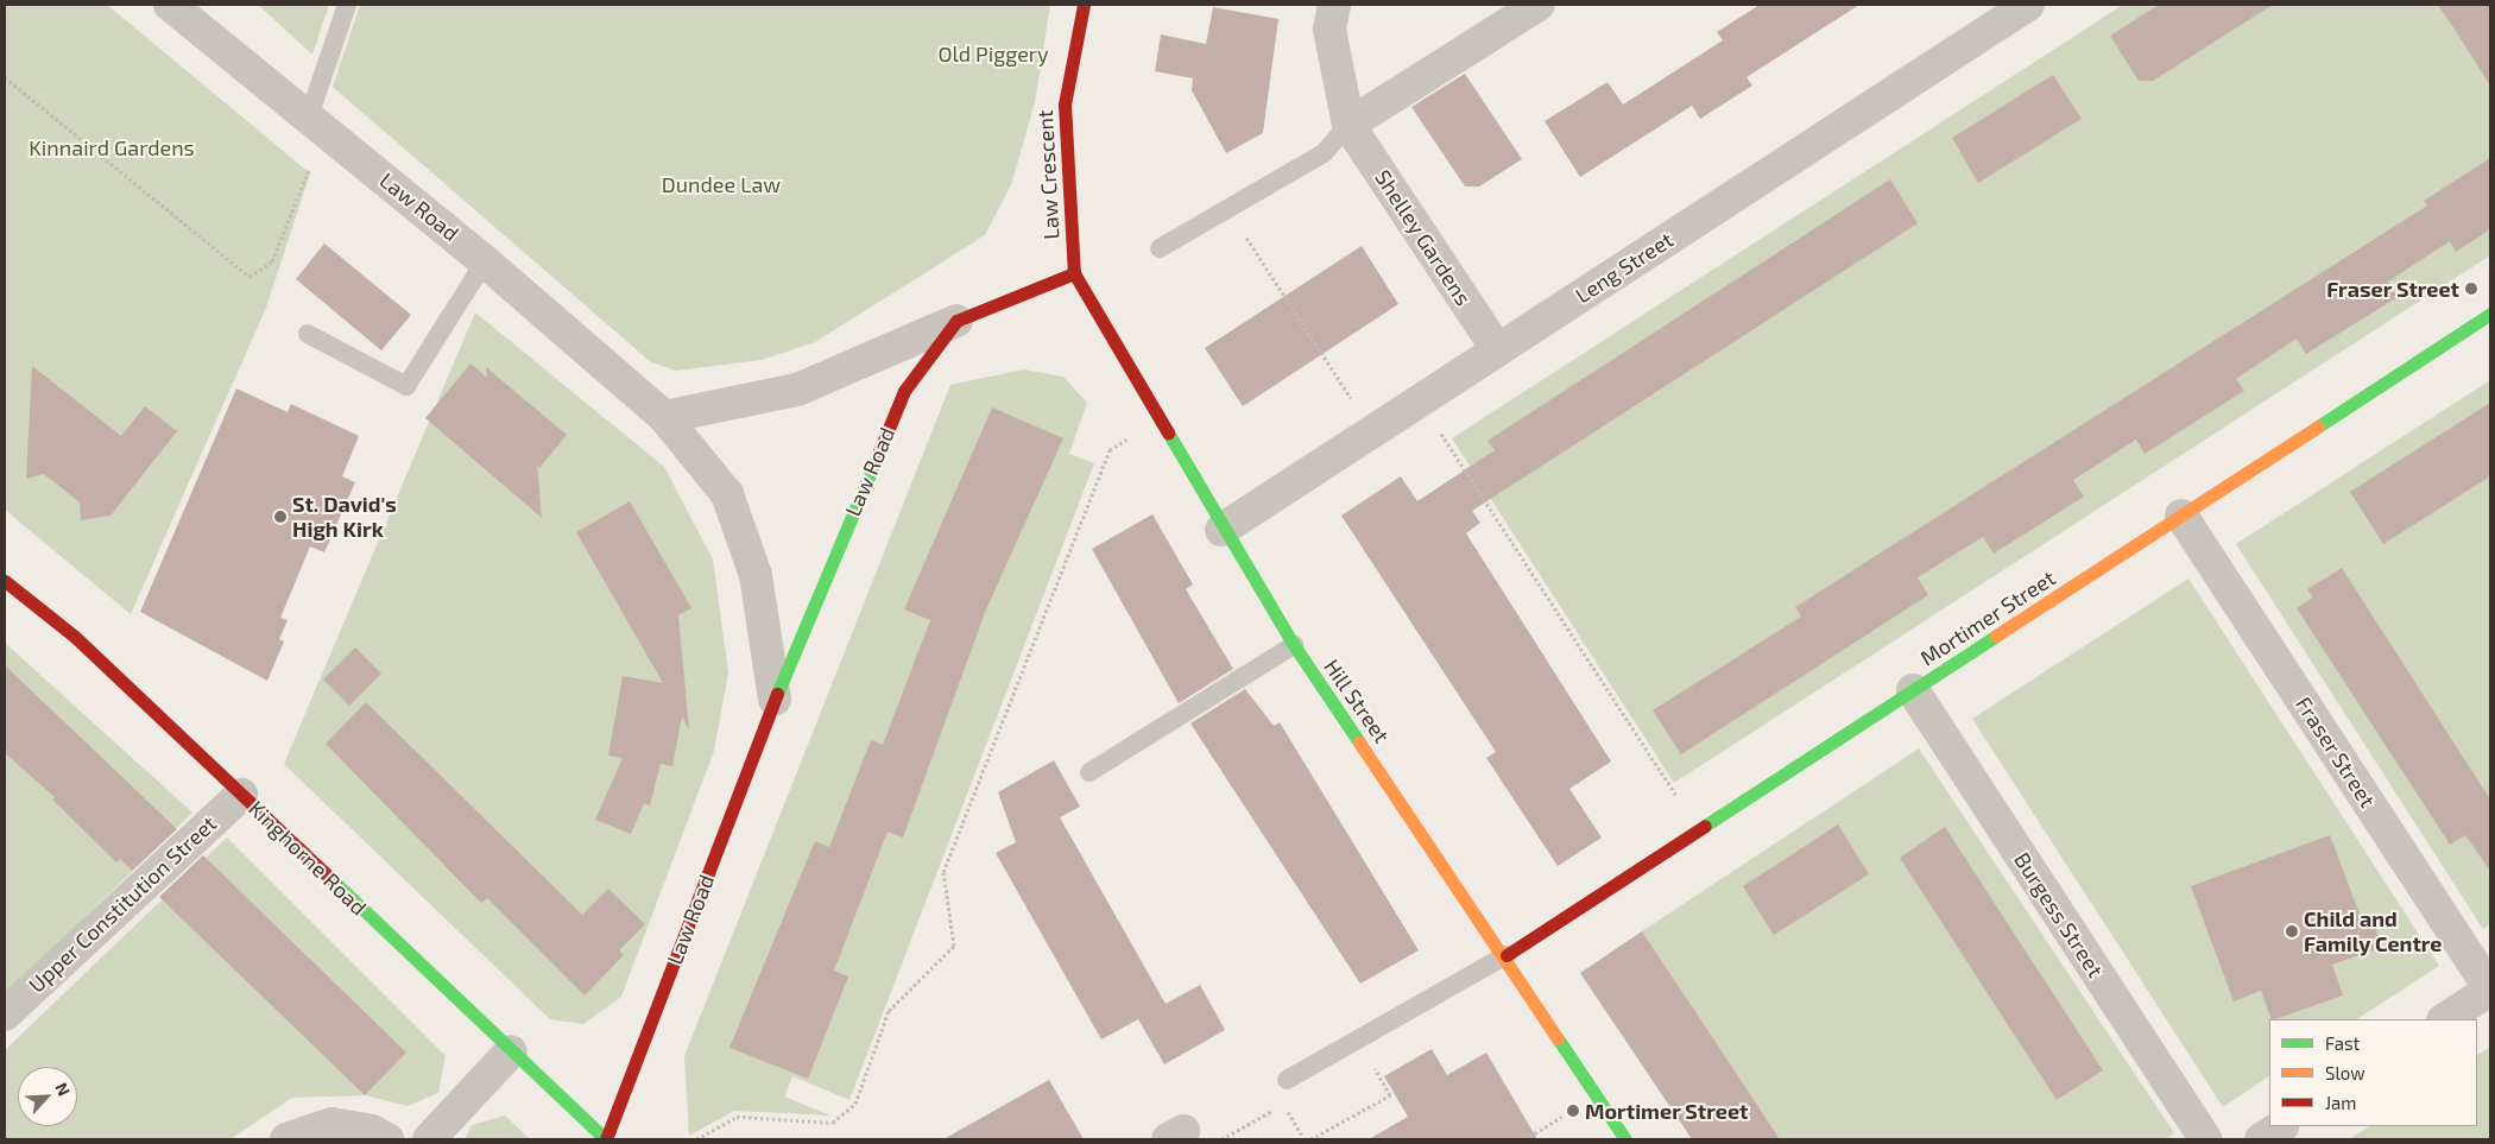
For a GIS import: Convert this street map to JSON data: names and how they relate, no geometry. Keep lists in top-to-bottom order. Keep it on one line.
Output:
{"streets":{"street":["Law Crescent","Law Road","Shelley Gardens","Leng Street","Mortimer Street","Hill Street","Fraser Street","Kinghorne Road","Upper Constitution Street","Burgess Street"]},"crossings":[["Law Crescent","Hill Street"],["Law Road","Kinghorne Road"],["Shelley Gardens","Leng Street"],["Leng Street","Hill Street"],["Mortimer Street","Hill Street"],["Mortimer Street","Fraser Street"],["Mortimer Street","Burgess Street"],["Kinghorne Road","Upper Constitution Street"]],"parks":["Old Piggery","Kinnaird Gardens","Dundee Law"],"places":["Fraser Street","St. David's High Kirk","Child and Family Centre","Mortimer Street"],"legend":["Fast","Slow","Jam"],"north":"top right"}
